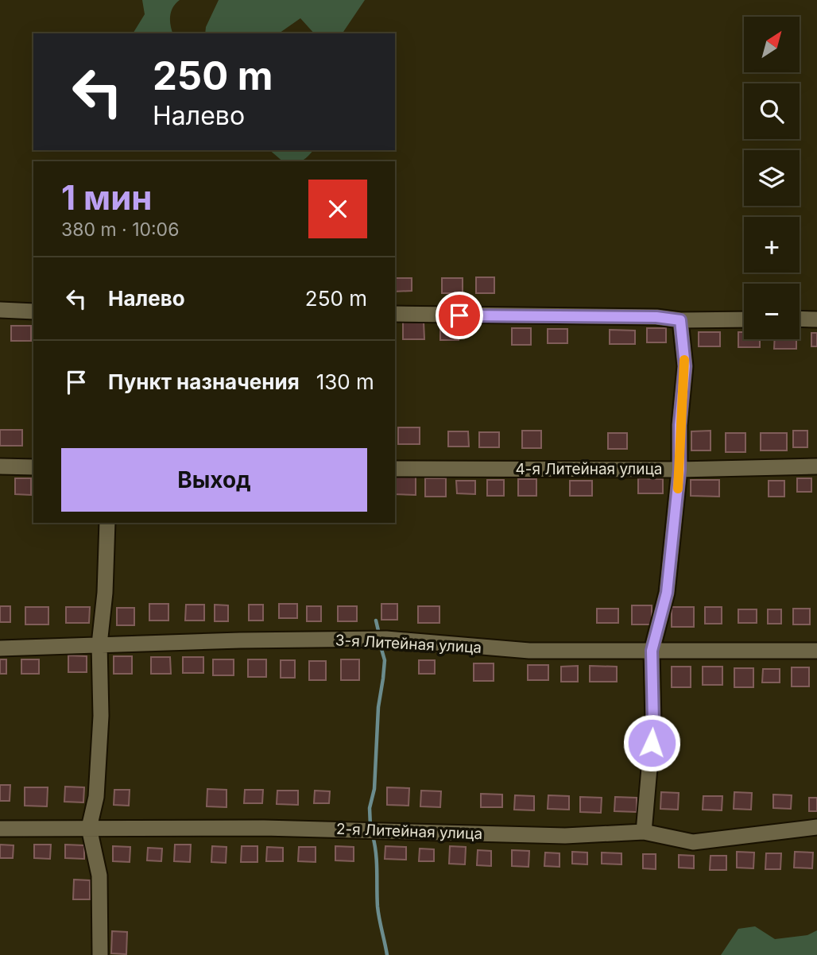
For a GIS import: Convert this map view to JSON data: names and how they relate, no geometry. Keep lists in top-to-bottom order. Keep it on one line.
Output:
{"streets":{"street":["4-я Литейная улица","3-я Литейная улица","2-я Литейная улица"]},"north":"top right","page":{"map_buttons":["+","−"],"turn":["250 m","Налево"],"heading":["1 мин","380 m · 10:06"],"list":[{"name":"Налево","value":"250 m"},{"name":"Пункт назначения","value":"130 m"}],"buttons":"Выход"}}
